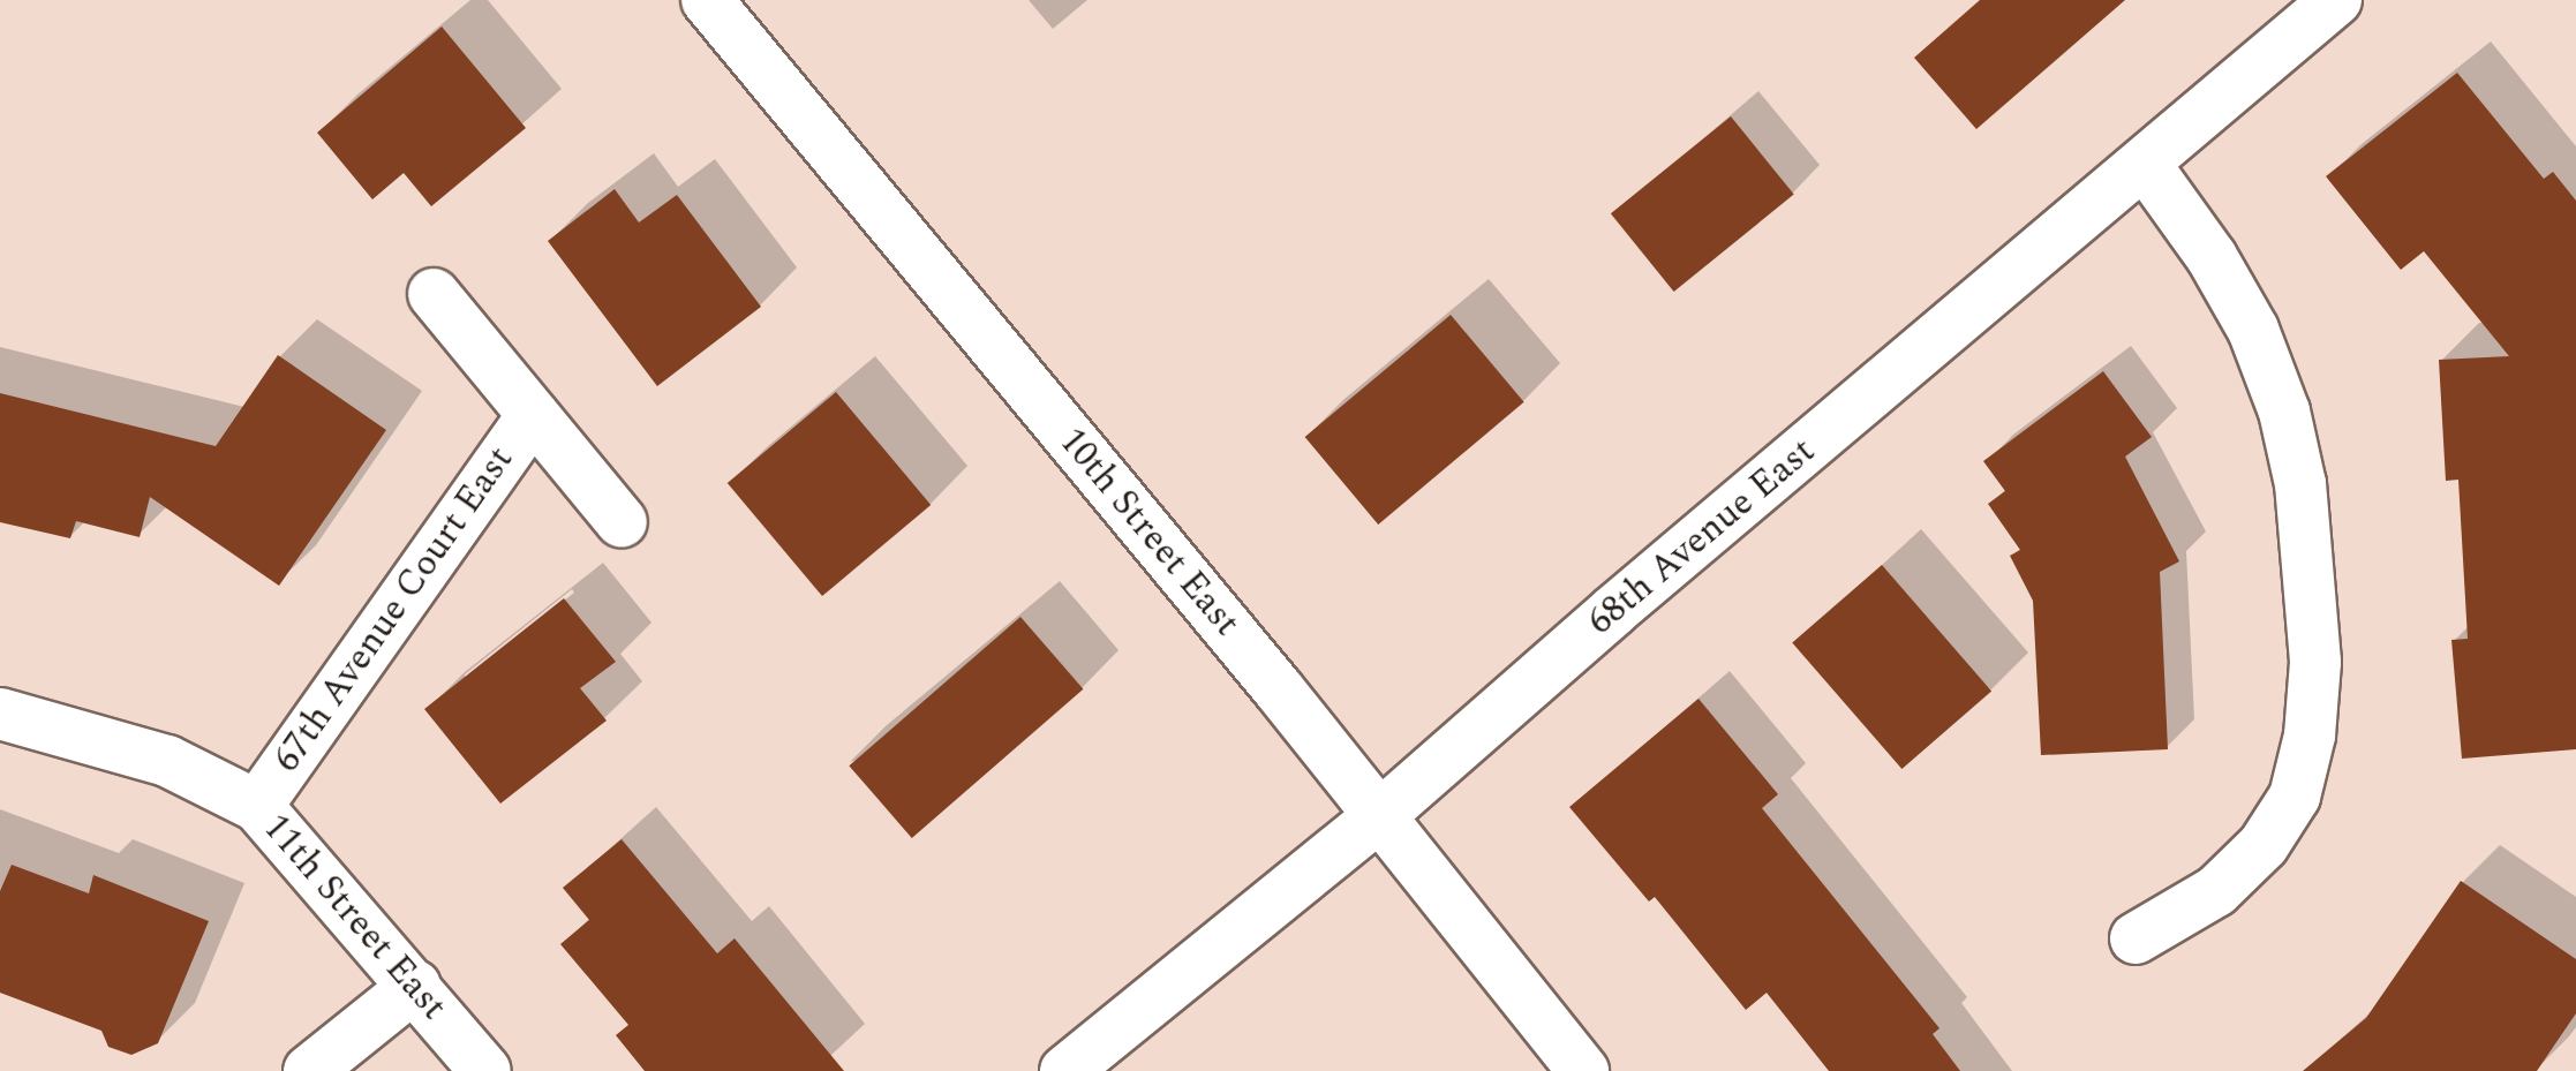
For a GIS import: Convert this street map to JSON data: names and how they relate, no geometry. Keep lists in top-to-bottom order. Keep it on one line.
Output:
{"streets":{"street":["10th Street East","68th Avenue East","67th Avenue Court East","11th Street East"]},"crossings":[["10th Street East","68th Avenue East"],["67th Avenue Court East","11th Street East"]]}
